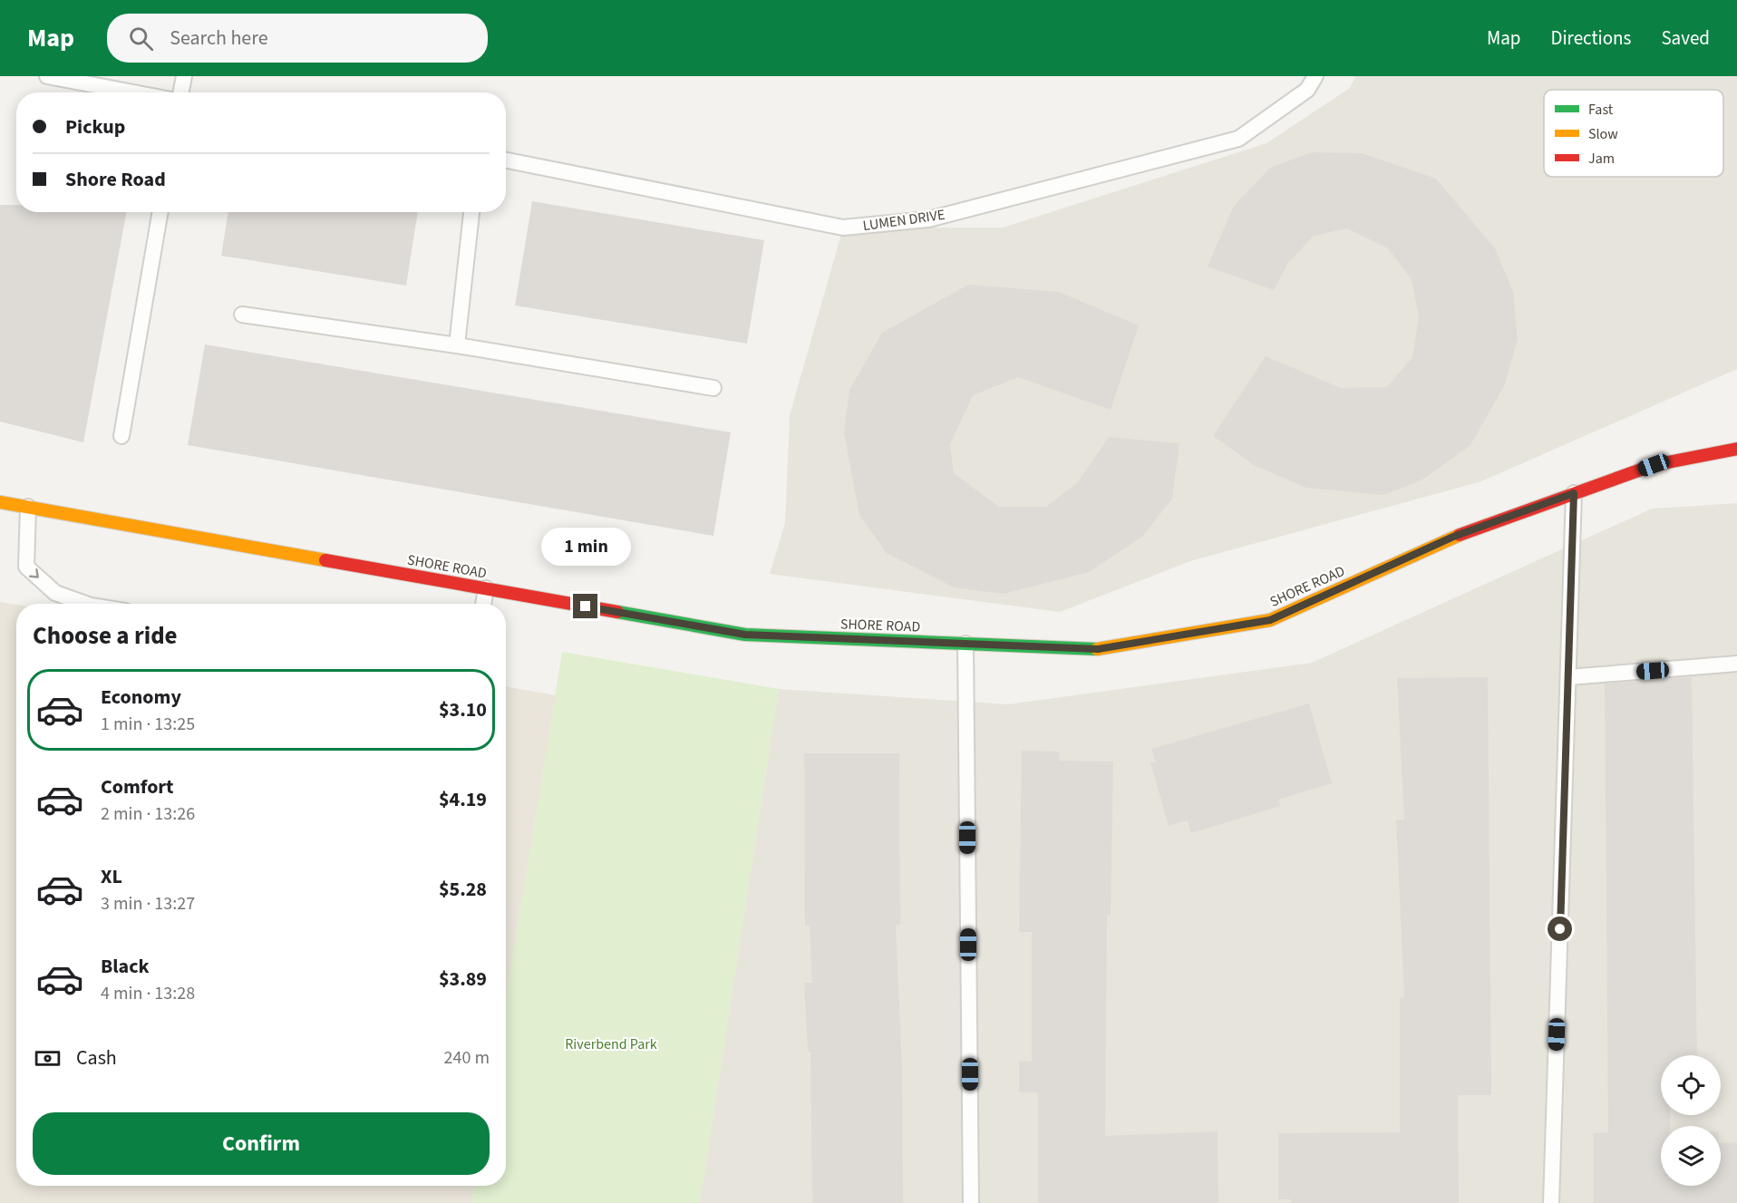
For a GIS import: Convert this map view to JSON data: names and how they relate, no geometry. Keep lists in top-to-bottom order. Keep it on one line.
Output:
{"streets":{"street":["SHORE ROAD"],"lane":["LUMEN DRIVE"]},"parks":["Riverbend Park"],"legend":["Fast","Slow","Jam"],"page":{"header":"Map","search":"Search here","nav":["Map","Directions","Saved"],"banner":["Pickup","Shore Road"],"bubble":"1 min","heading":"Choose a ride","list":[{"name":"Economy","note":"1 min · 13:25","value":"$3.10"},{"name":"Comfort","note":"2 min · 13:26","value":"$4.19"},{"name":"XL","note":"3 min · 13:27","value":"$5.28"},{"name":"Black","note":"4 min · 13:28","value":"$3.89"}],"pay":["Cash","240 m"],"buttons":"Confirm"}}
